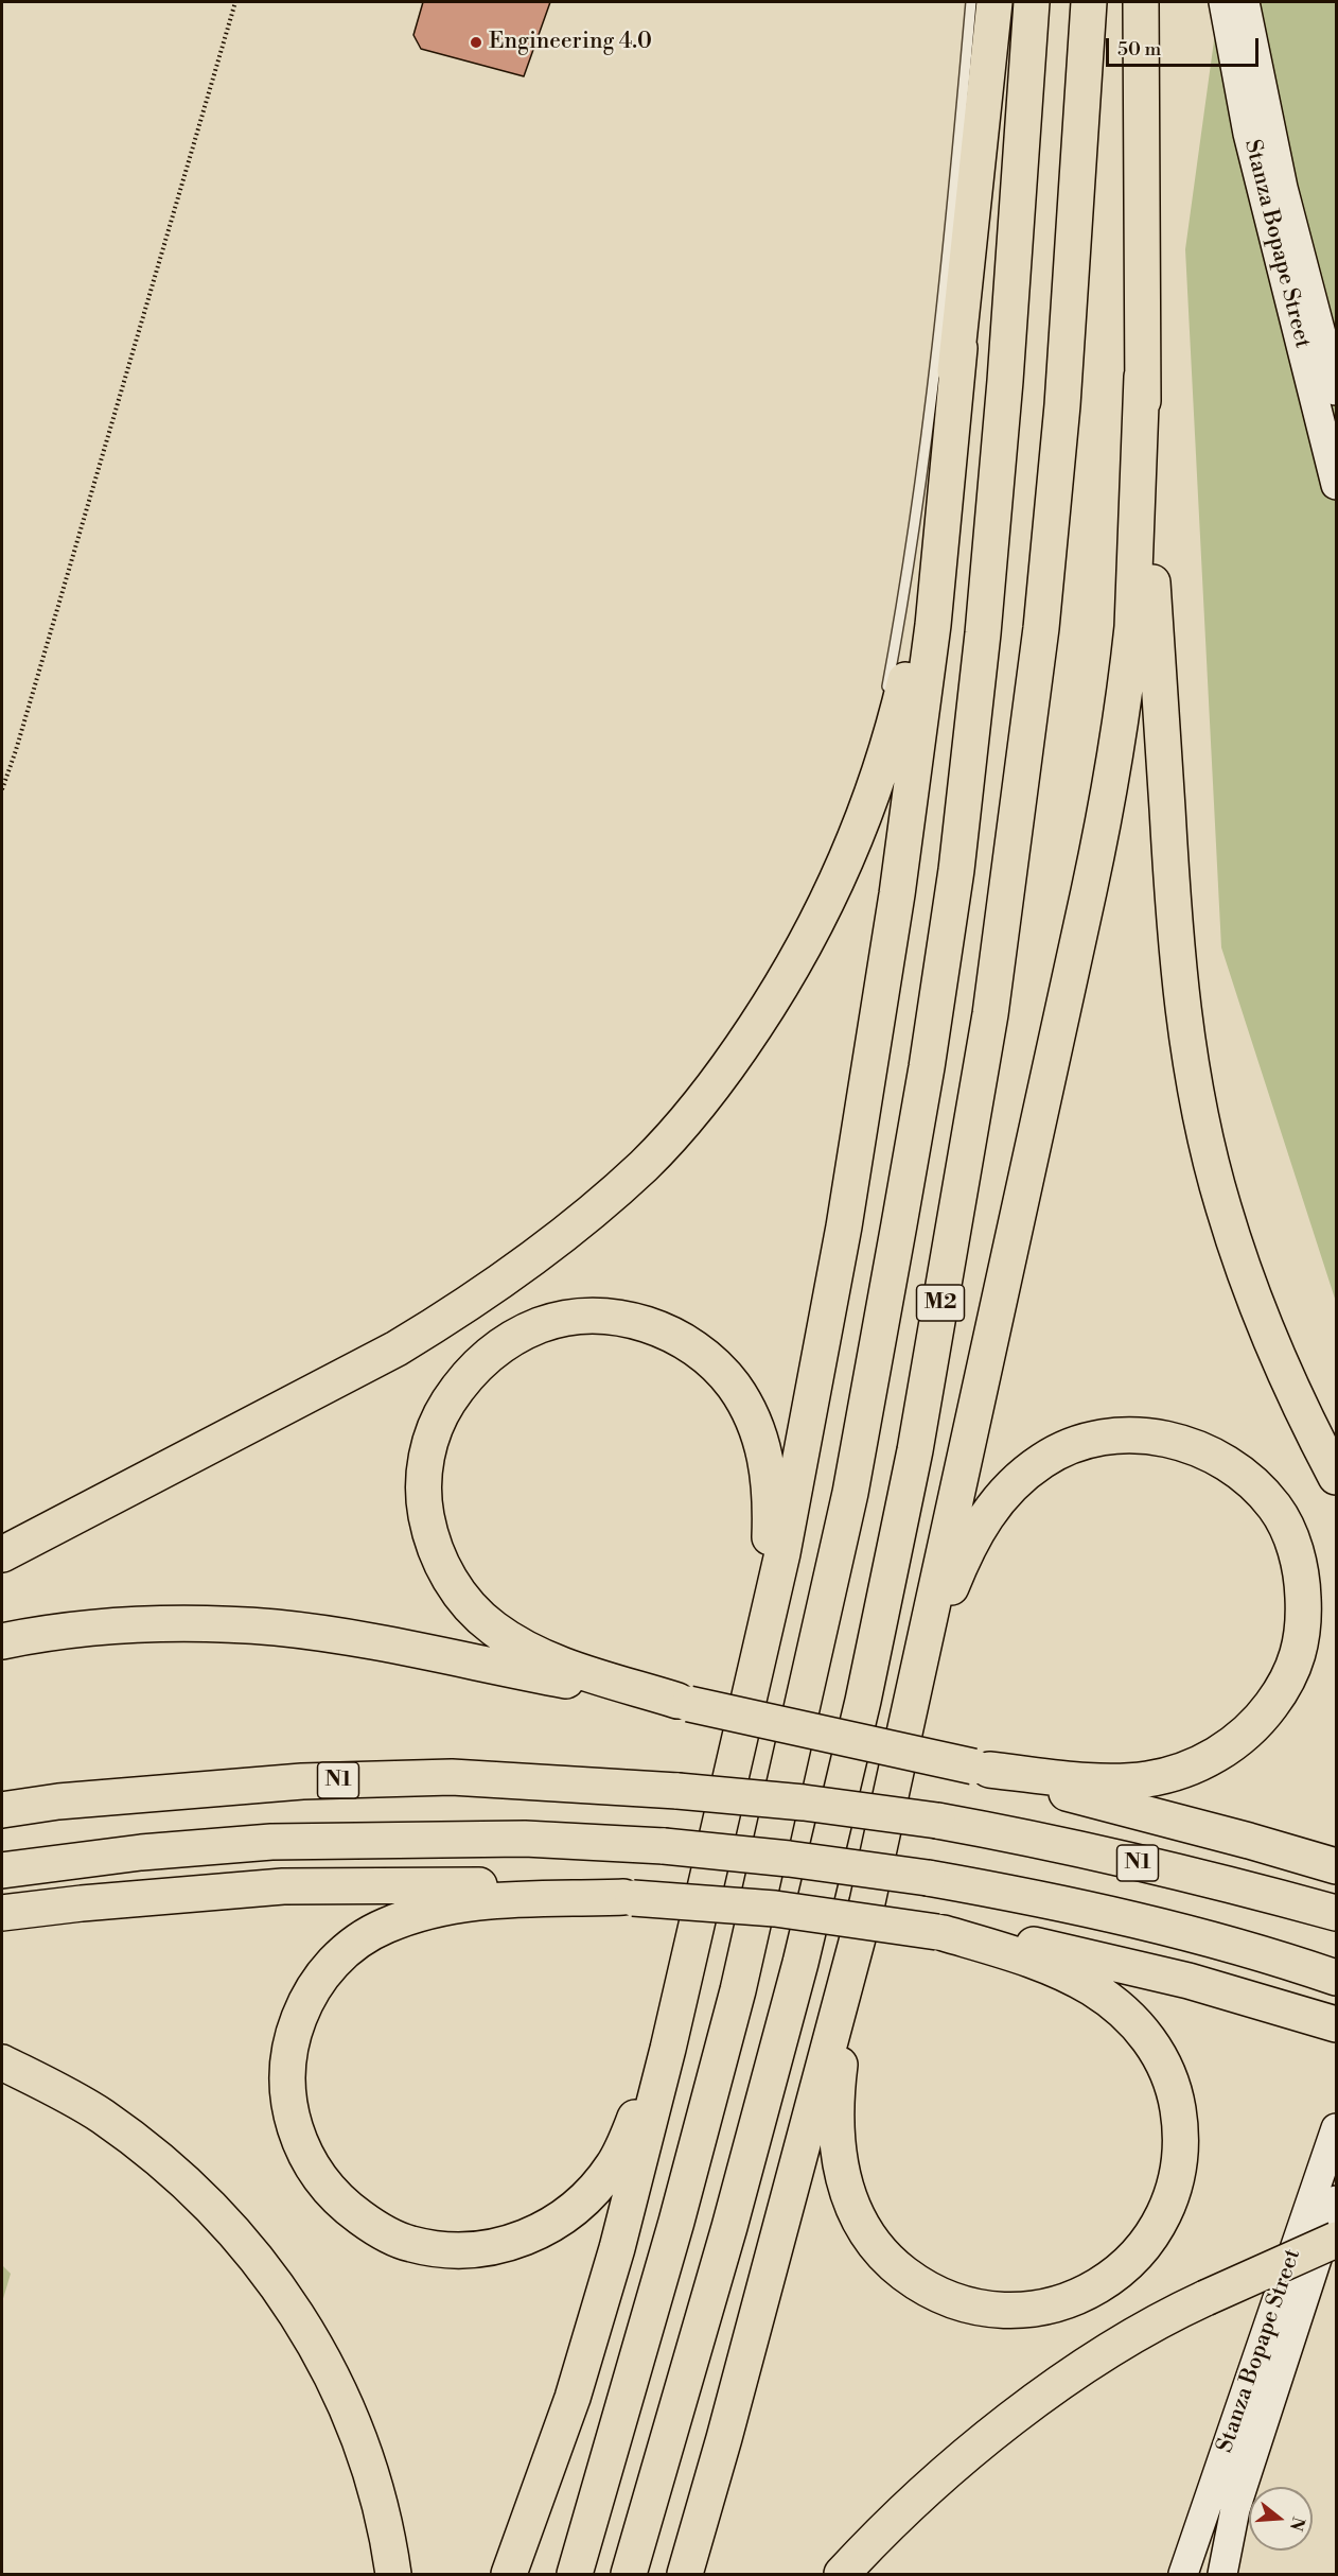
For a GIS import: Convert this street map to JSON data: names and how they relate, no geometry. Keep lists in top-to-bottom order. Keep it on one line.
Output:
{"streets":{"highway":["M2","N1"],"main road":["Stanza Bopape Street"]},"places":["Engineering 4.0"],"scale_bar":"50 m","north":"right"}
